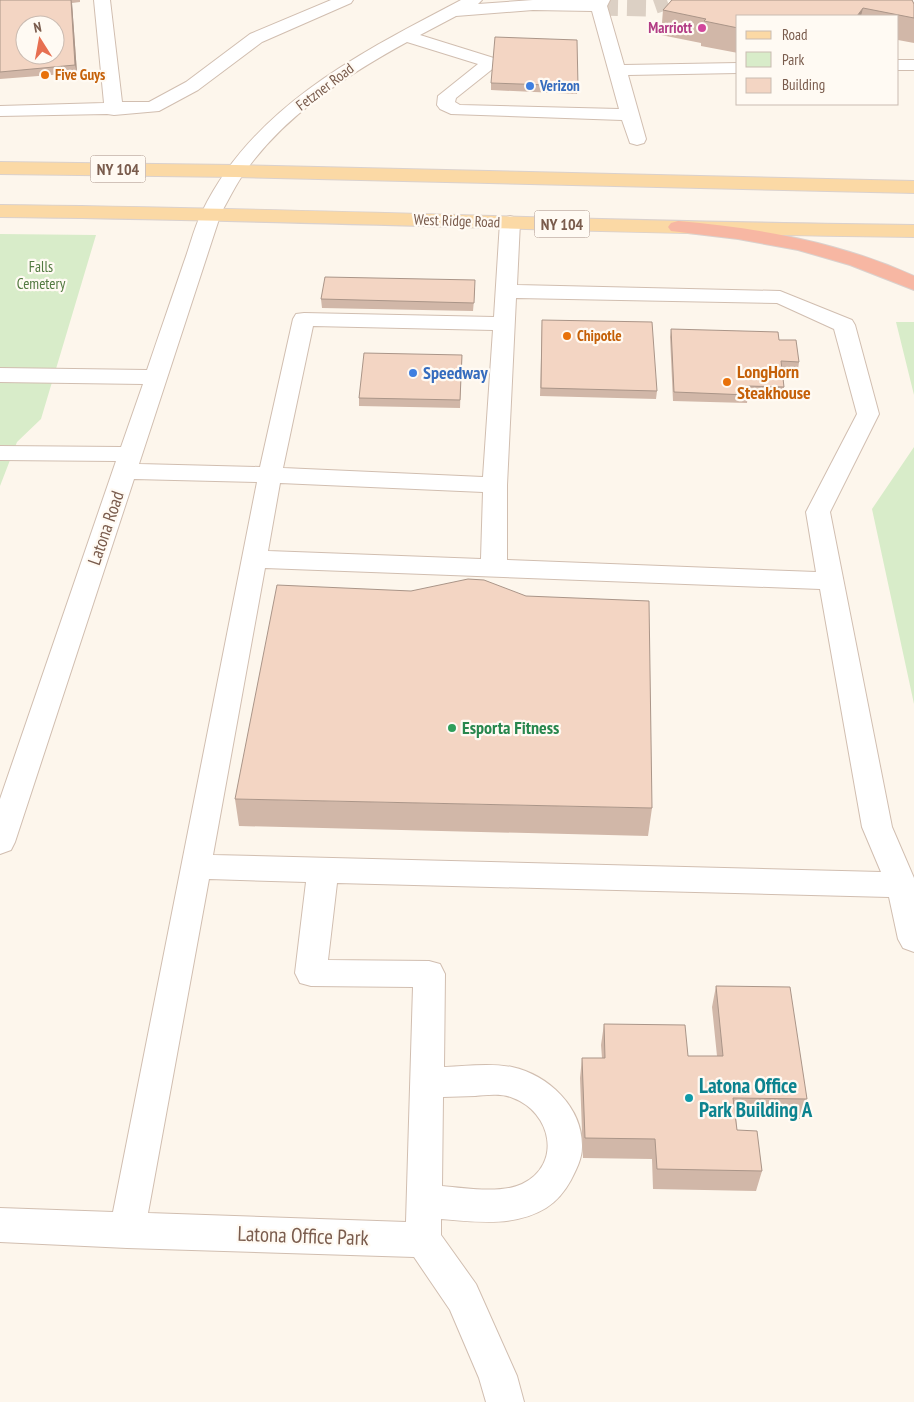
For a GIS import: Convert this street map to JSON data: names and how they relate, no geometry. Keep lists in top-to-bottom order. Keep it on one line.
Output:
{"streets":{"main road":["NY 104","West Ridge Road"],"street":["Fetzner Road","Latona Road","Latona Office Park"]},"crossings":[["Fetzner Road","NY 104"],["Fetzner Road","West Ridge Road"],["Fetzner Road","Latona Road"],["West Ridge Road","Latona Road"]],"parks":["Falls Cemetery"],"places":["Marriott","Five Guys","Verizon","Chipotle","Speedway","LongHorn Steakhouse","Esporta Fitness","Latona Office Park Building A"],"legend":["Road","Park","Building"],"north":"top"}
